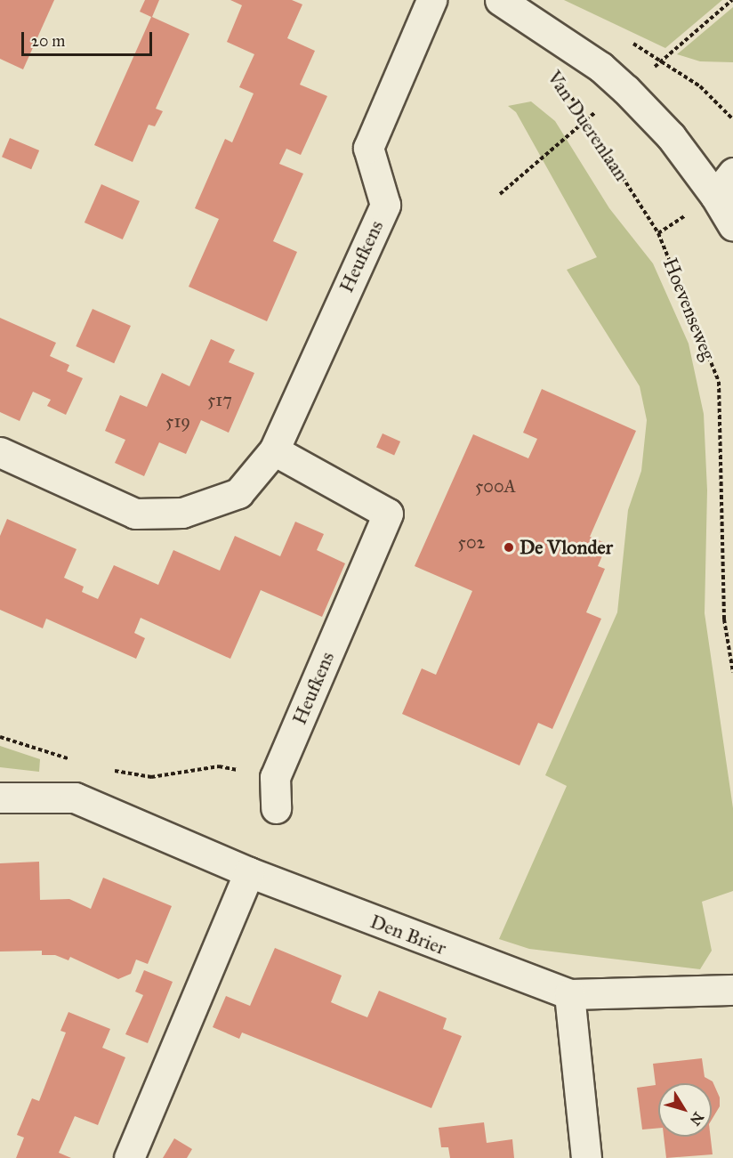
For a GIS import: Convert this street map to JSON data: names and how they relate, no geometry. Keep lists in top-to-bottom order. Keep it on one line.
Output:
{"streets":{"street":["Van Duerenlaan","Heufkens","Den Brier"],"path":["Hoevenseweg"]},"crossings":[["Van Duerenlaan","Hoevenseweg"]],"places":["De Vlonder"],"house_numbers":["517","519","500A","502"],"scale_bar":"20 m","north":"bottom right"}
